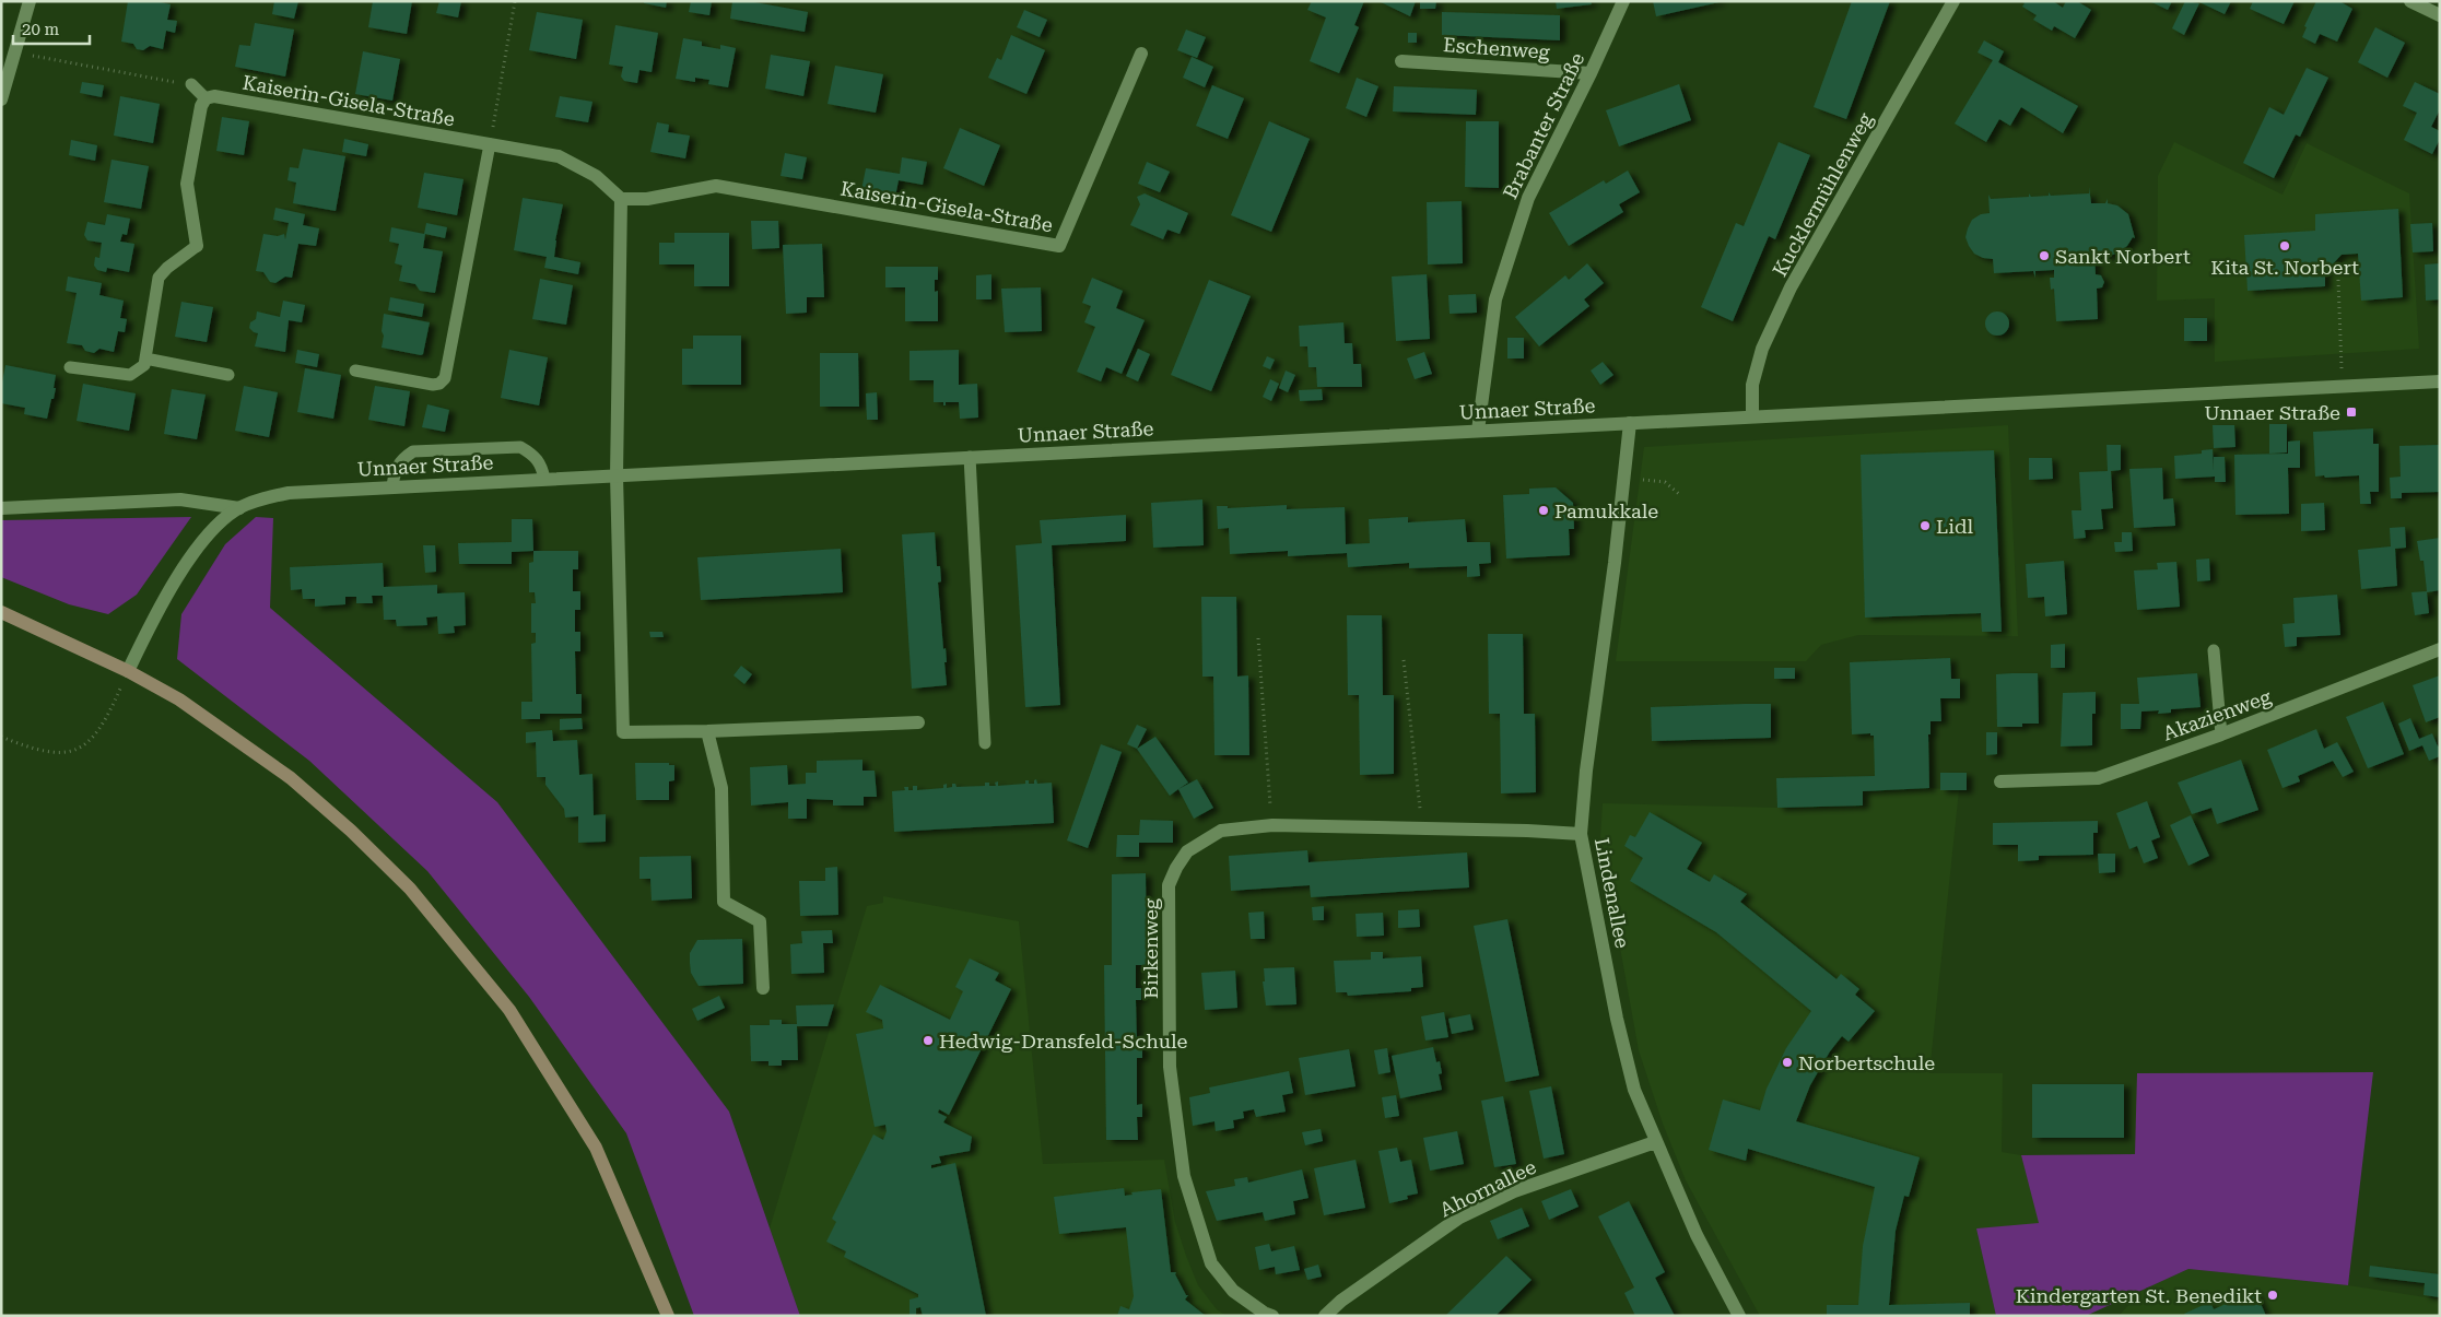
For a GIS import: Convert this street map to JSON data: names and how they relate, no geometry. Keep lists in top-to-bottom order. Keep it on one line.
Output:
{"streets":{"street":["Eschenweg","Kaiserin-Gisela-Straße","Brabanter Straße","Kucklermühlenweg","Unnaer Straße","Akazienweg","Lindenallee","Birkenweg","Ahornallee"]},"crossings":[["Eschenweg","Brabanter Straße"],["Brabanter Straße","Unnaer Straße"],["Kucklermühlenweg","Unnaer Straße"],["Unnaer Straße","Lindenallee"],["Lindenallee","Birkenweg"],["Lindenallee","Ahornallee"]],"places":{"other":["Kita St. Norbert","Sankt Norbert","Pamukkale","Lidl","Hedwig-Dransfeld-Schule","Norbertschule","Kindergarten St. Benedikt"],"transit":["Unnaer Straße"]},"scale_bar":"20 m"}
